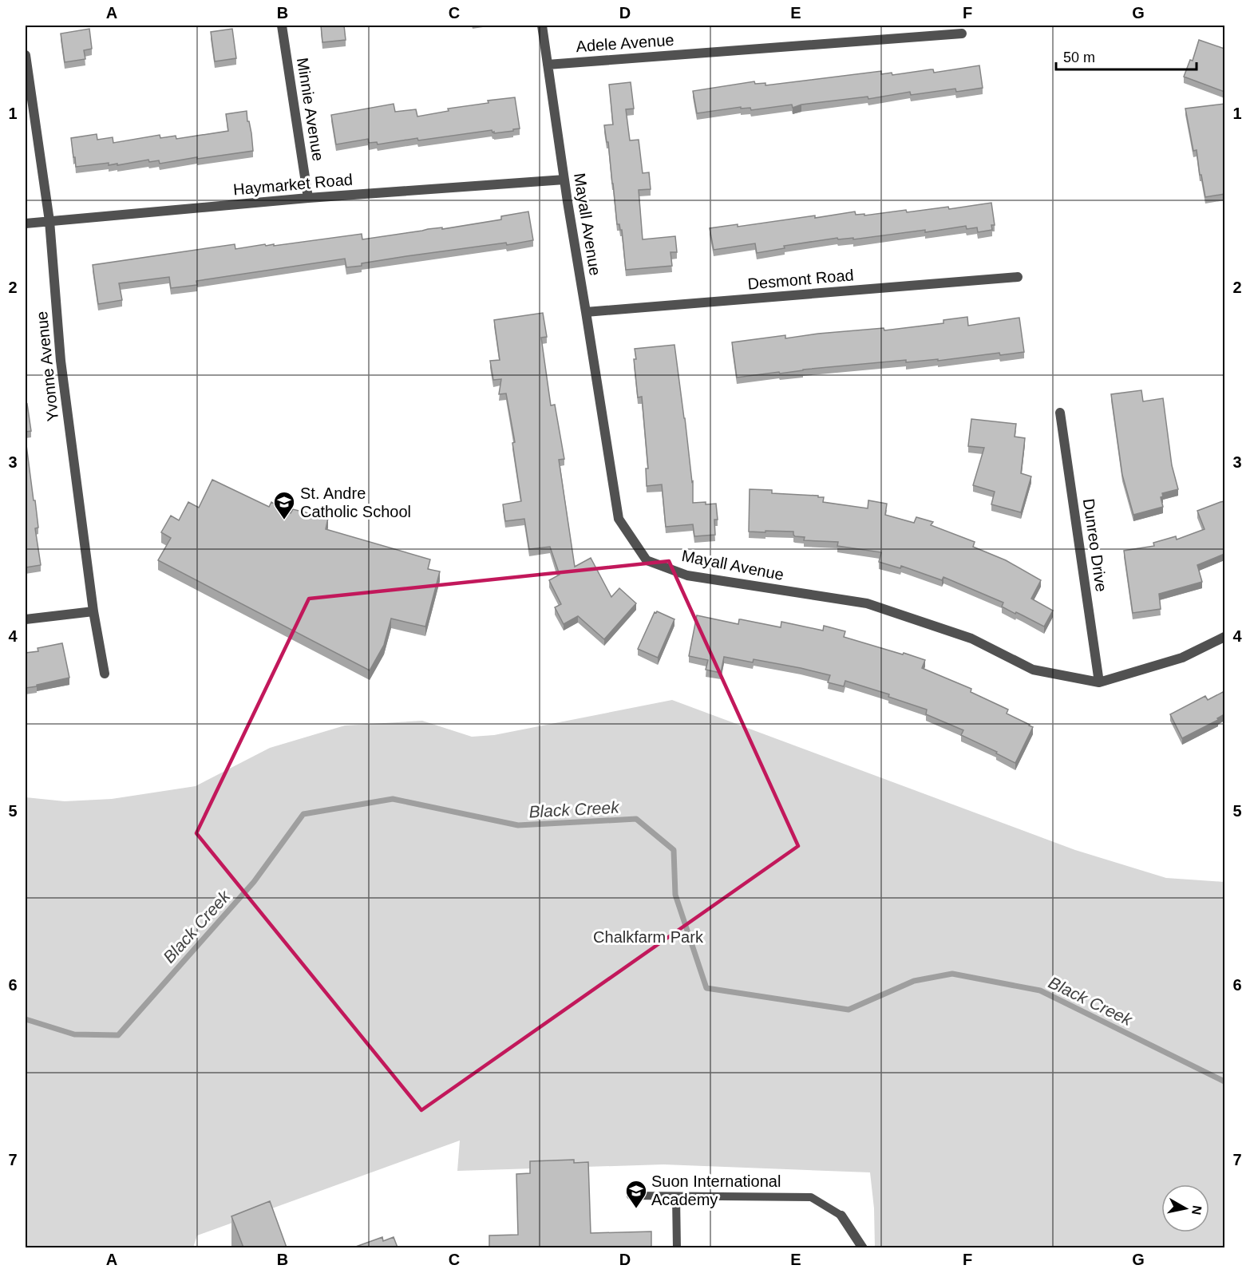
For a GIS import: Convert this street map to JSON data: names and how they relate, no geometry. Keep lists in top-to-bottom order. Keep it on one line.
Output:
{"streets":{"street":["Adele Avenue","Minnie Avenue","Haymarket Road","Mayall Avenue","Desmont Road","Yvonne Avenue","Dunreo Drive"]},"crossings":[["Adele Avenue","Mayall Avenue"],["Minnie Avenue","Haymarket Road"],["Haymarket Road","Mayall Avenue"],["Haymarket Road","Yvonne Avenue"],["Mayall Avenue","Desmont Road"],["Mayall Avenue","Dunreo Drive"]],"water":["Black Creek"],"parks":["Chalkfarm Park"],"places":{"school or university":["St. Andre Catholic School","Suon International Academy"]},"scale_bar":"50 m","north":"right","grid":{"columns":["A","B","C","D","E","F","G"],"rows":["1","2","3","4","5","6","7"]}}
